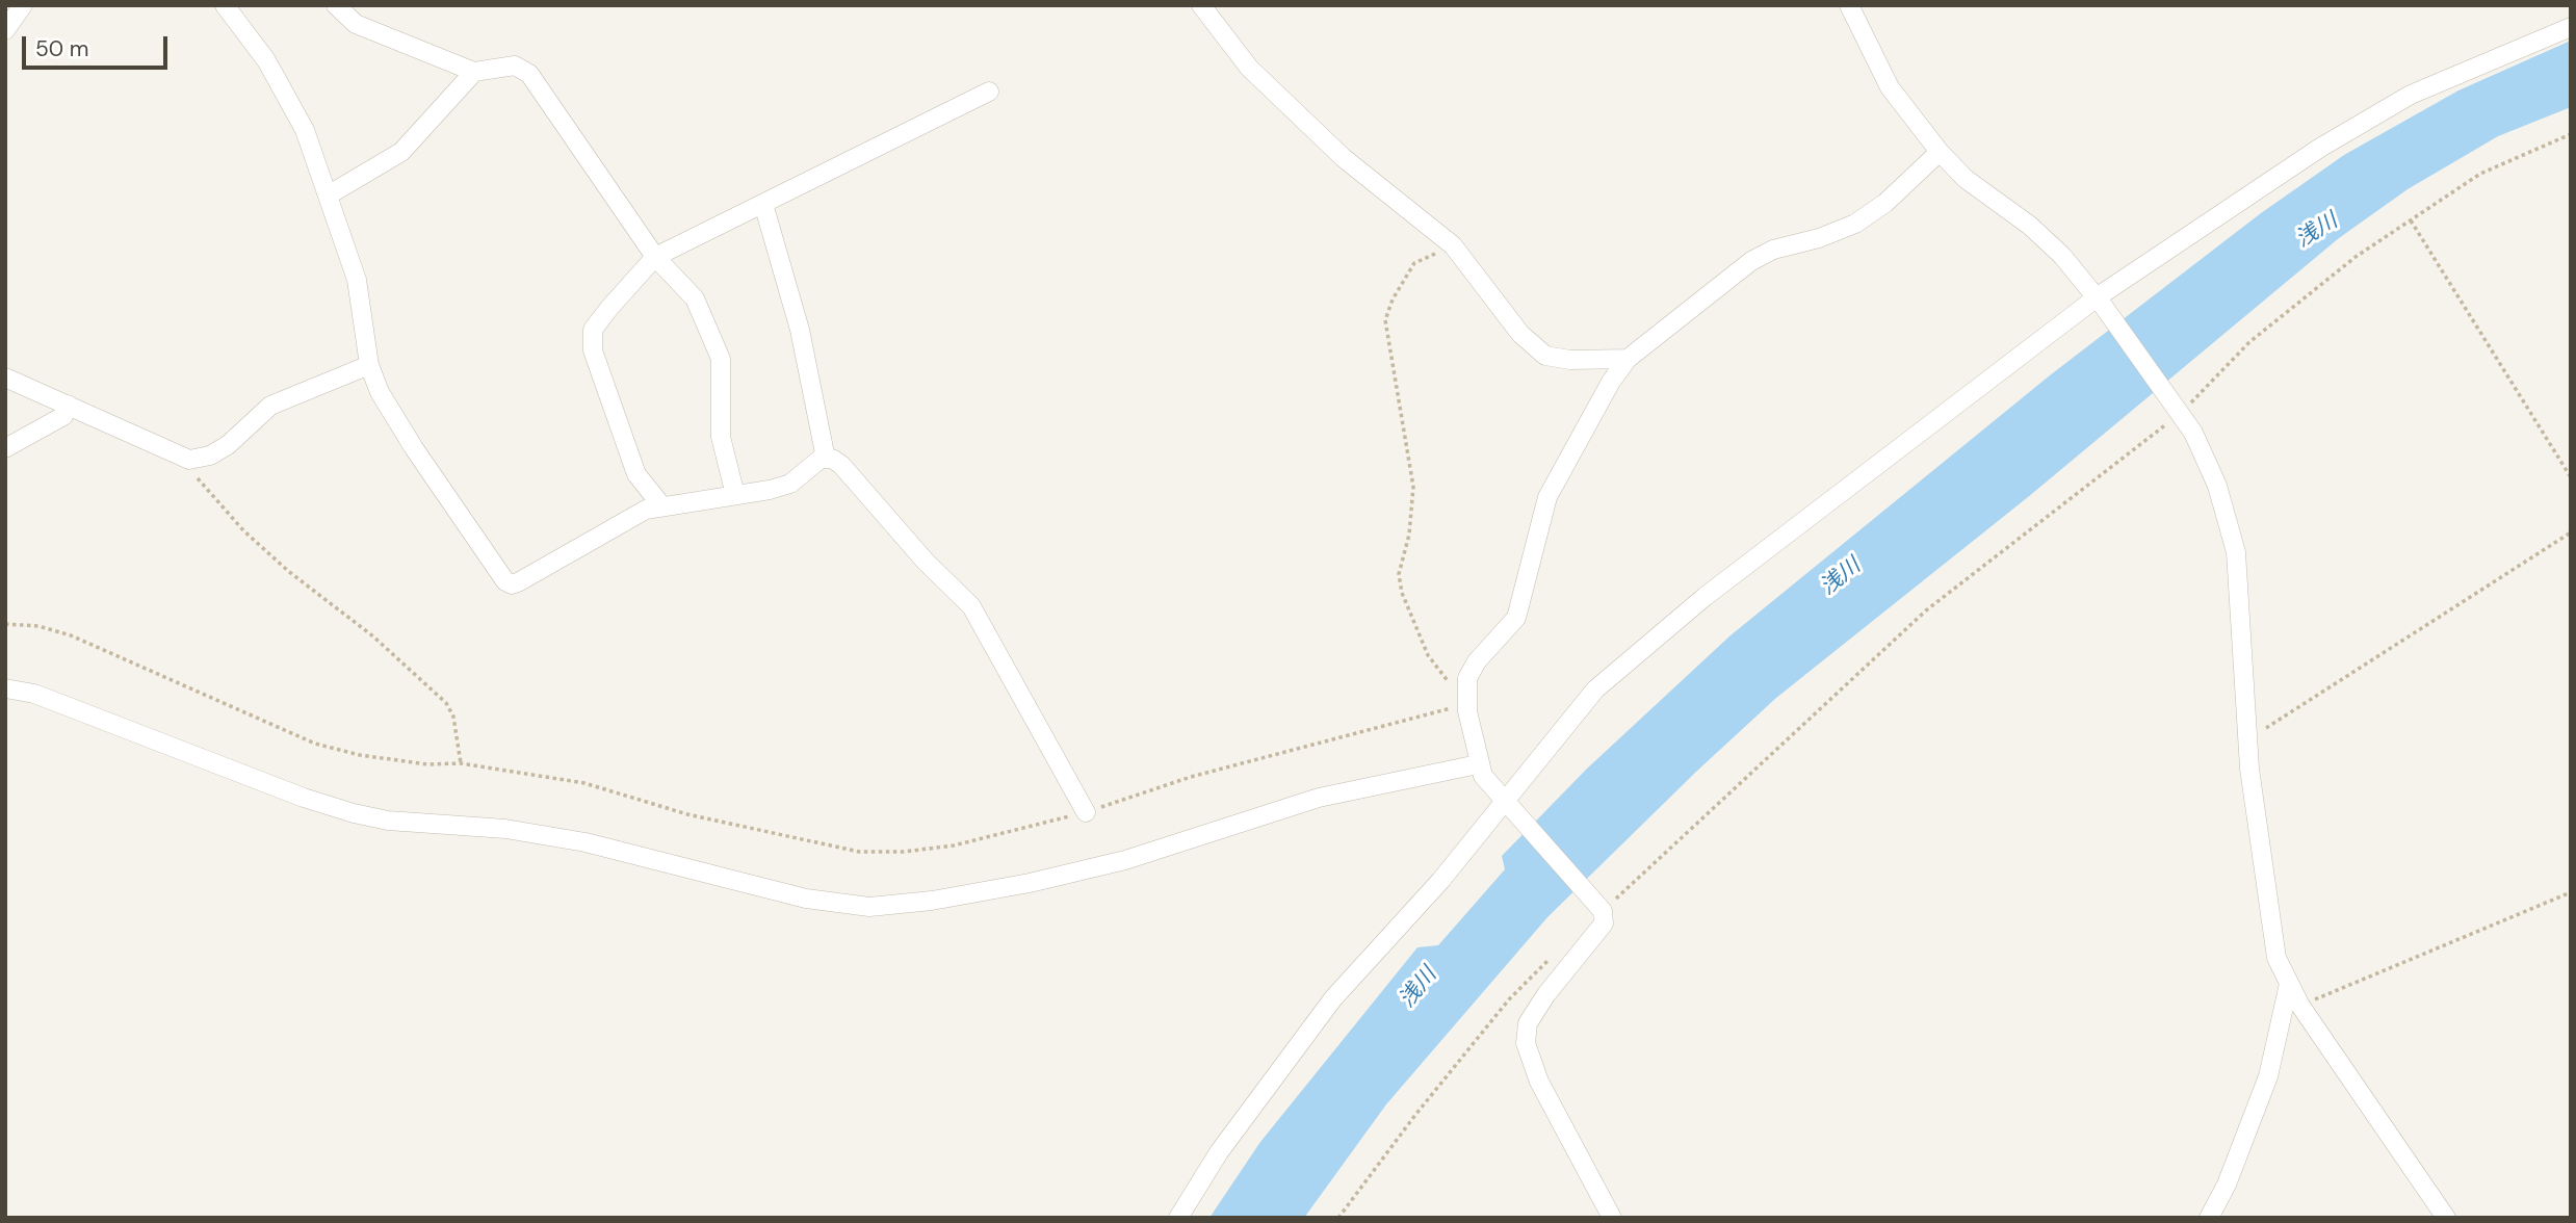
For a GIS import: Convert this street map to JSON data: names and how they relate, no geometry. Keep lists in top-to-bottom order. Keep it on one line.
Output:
{"water":["浅川"],"scale_bar":"50 m"}
